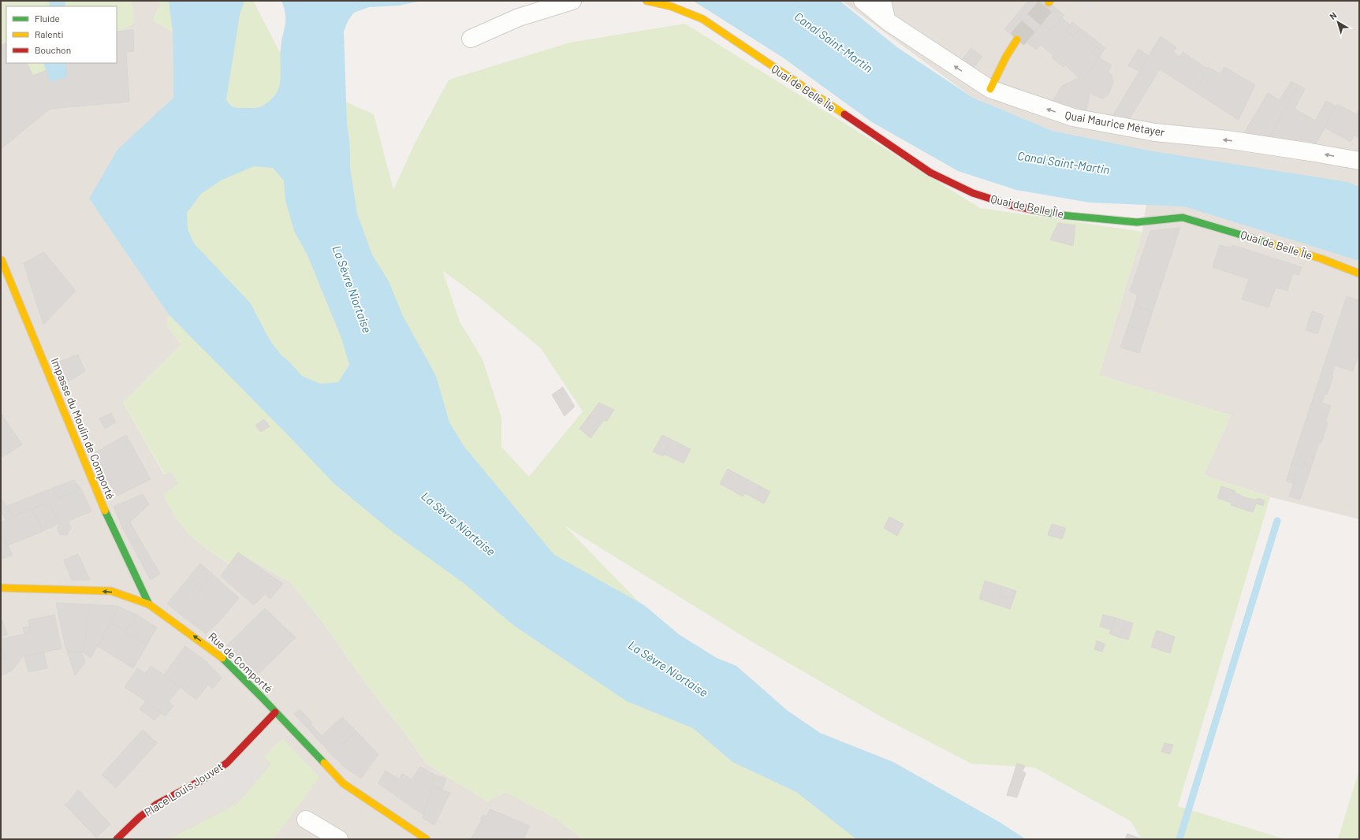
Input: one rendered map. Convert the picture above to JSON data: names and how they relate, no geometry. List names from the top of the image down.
{
  "streets": {
    "street": [
      "Quai de Belle Île",
      "Quai Maurice Métayer",
      "Impasse du Moulin de Comporté",
      "Rue de Comporté",
      "Place Louis Jouvet"
    ]
  },
  "crossings": [
    ["Impasse du Moulin de Comporté", "Rue de Comporté"],
    ["Rue de Comporté", "Place Louis Jouvet"]
  ],
  "one_way": ["Quai Maurice Métayer", "Rue de Comporté"],
  "water": ["Canal Saint-Martin", "La Sèvre Niortaise"],
  "legend": ["Fluide", "Ralenti", "Bouchon"],
  "north": "top left"
}
